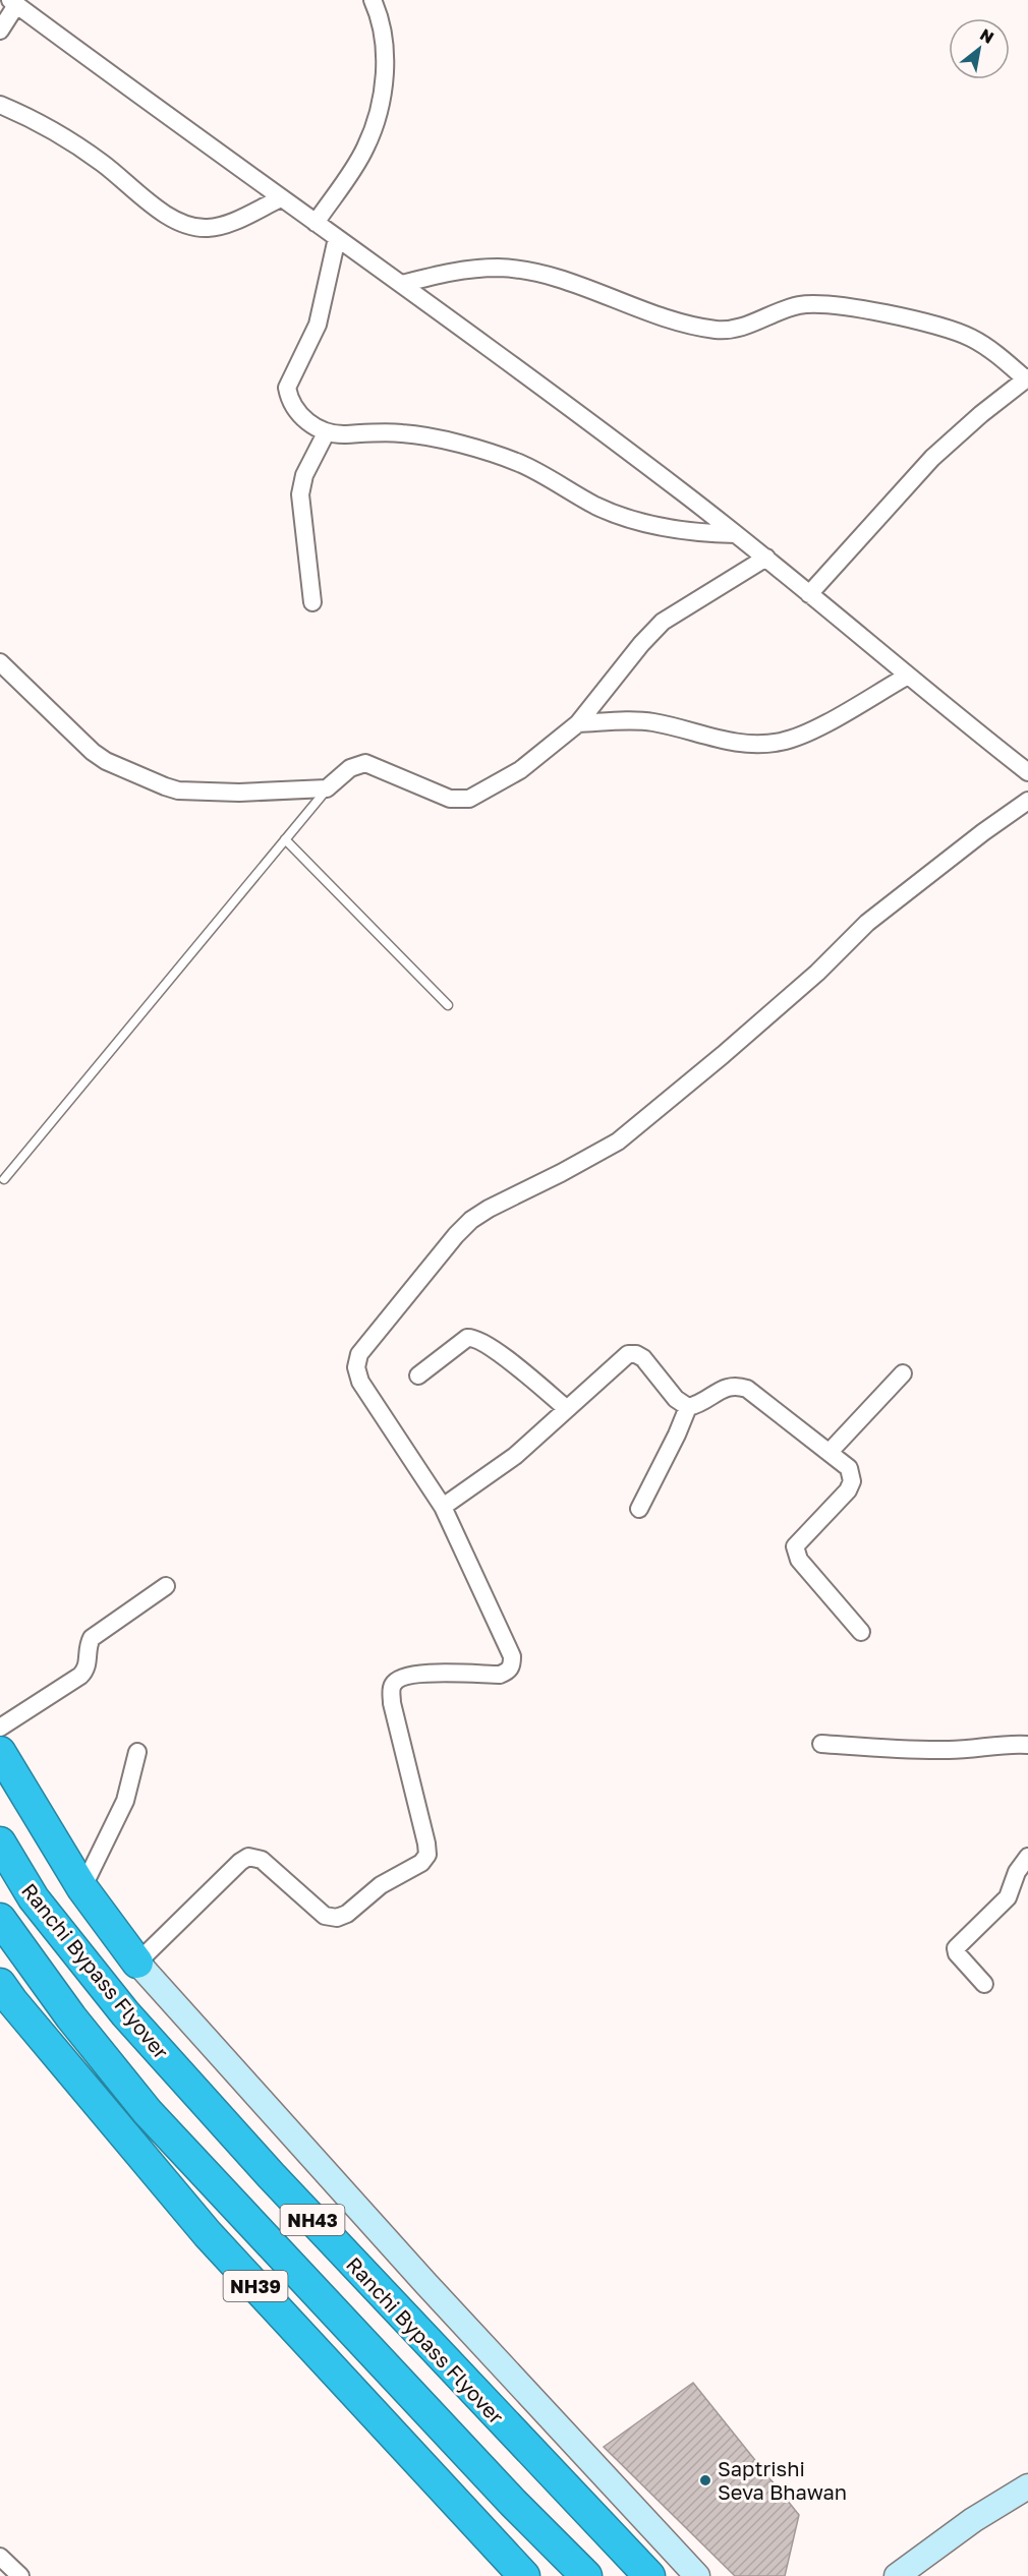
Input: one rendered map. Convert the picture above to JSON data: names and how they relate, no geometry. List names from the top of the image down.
{
  "streets": {
    "highway": ["Ranchi Bypass Flyover", "NH43", "NH39"]
  },
  "places": ["Saptrishi Seva Bhawan"],
  "north": "top right"
}
